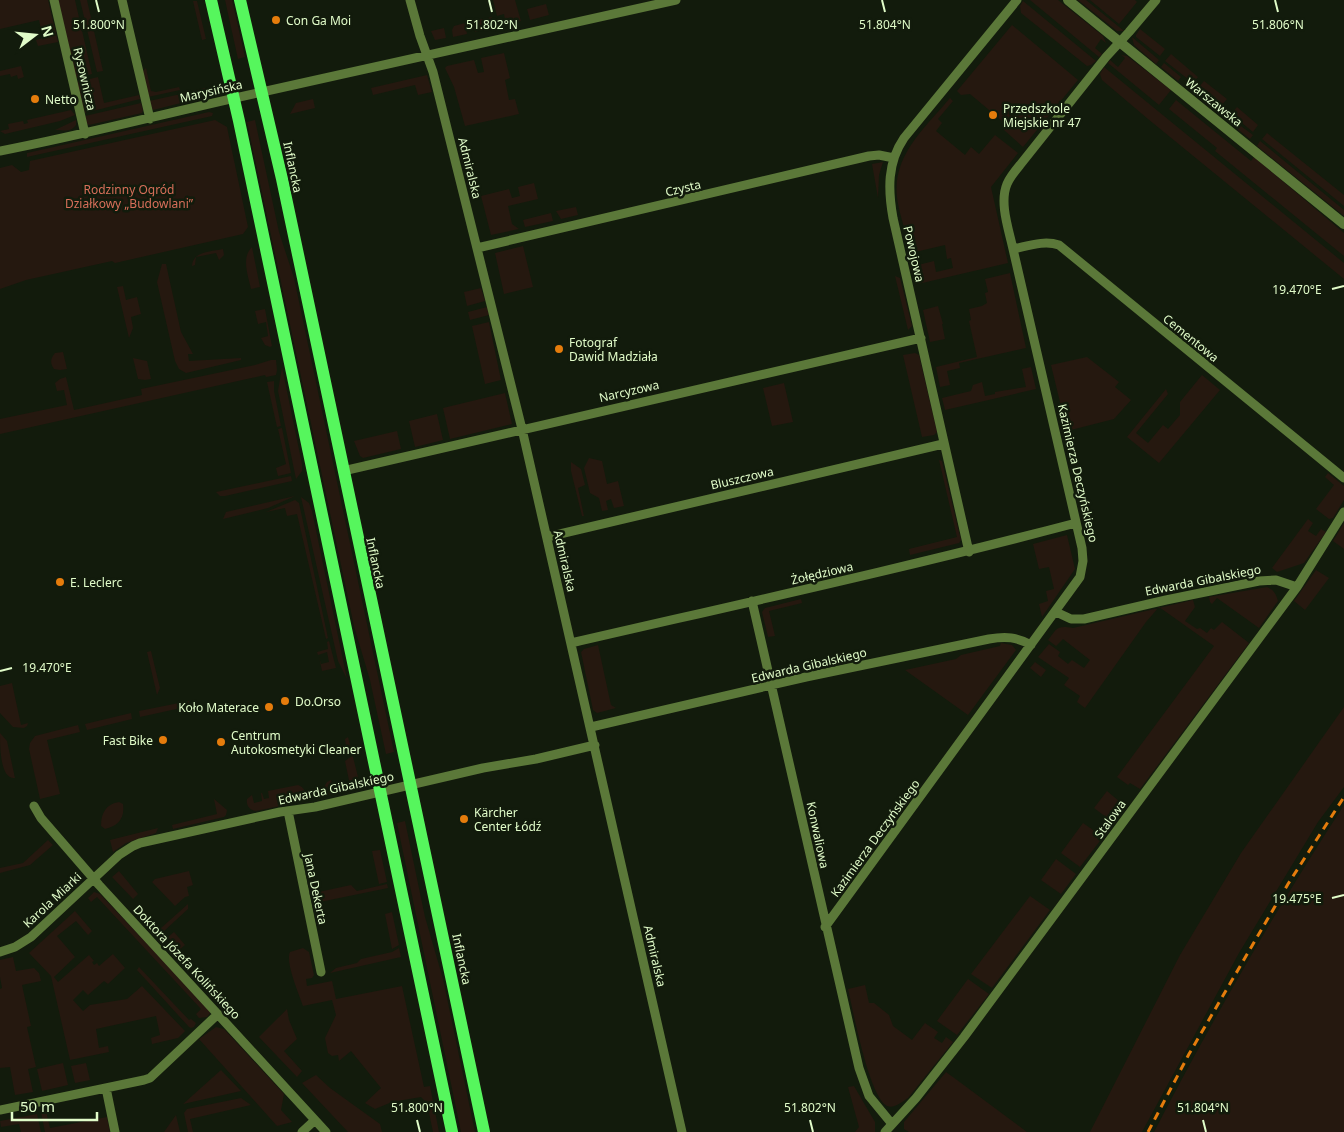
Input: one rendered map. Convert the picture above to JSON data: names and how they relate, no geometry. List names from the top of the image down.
{
  "streets": {
    "main road": ["Inflancka"],
    "street": [
      "Rysownicza",
      "Marysińska",
      "Warszawska",
      "Admiralska",
      "Czysta",
      "Powojowa",
      "Cementowa",
      "Narcyzowa",
      "Kazimierza Deczyńskiego",
      "Bluszczowa",
      "Żołędziowa",
      "Edwarda Gibalskiego",
      "Stalowa",
      "Konwaliowa",
      "Jana Dekerta",
      "Karola Miarki",
      "Doktora Józefa Kolińskiego"
    ]
  },
  "crossings": [
    ["Rysownicza", "Marysińska"],
    ["Marysińska", "Inflancka"],
    ["Marysińska", "Admiralska"],
    ["Warszawska", "Kazimierza Deczyńskiego"],
    ["Inflancka", "Narcyzowa"],
    ["Inflancka", "Edwarda Gibalskiego"],
    ["Admiralska", "Czysta"],
    ["Admiralska", "Narcyzowa"],
    ["Admiralska", "Bluszczowa"],
    ["Admiralska", "Żołędziowa"],
    ["Admiralska", "Edwarda Gibalskiego"],
    ["Czysta", "Powojowa"],
    ["Powojowa", "Narcyzowa"],
    ["Powojowa", "Bluszczowa"],
    ["Powojowa", "Żołędziowa"],
    ["Cementowa", "Kazimierza Deczyńskiego"],
    ["Kazimierza Deczyńskiego", "Żołędziowa"],
    ["Kazimierza Deczyńskiego", "Edwarda Gibalskiego"],
    ["Kazimierza Deczyńskiego", "Konwaliowa"],
    ["Żołędziowa", "Konwaliowa"],
    ["Edwarda Gibalskiego", "Stalowa"],
    ["Edwarda Gibalskiego", "Konwaliowa"],
    ["Edwarda Gibalskiego", "Jana Dekerta"],
    ["Edwarda Gibalskiego", "Karola Miarki"],
    ["Edwarda Gibalskiego", "Doktora Józefa Kolińskiego"],
    ["Stalowa", "Konwaliowa"],
    ["Karola Miarki", "Doktora Józefa Kolińskiego"]
  ],
  "parks": ["Rodzinny Ogród Działkowy „Budowlani”"],
  "places": [
    "Con Ga Moi",
    "Netto",
    "Przedszkole Miejskie nr 47",
    "Fotograf Dawid Madziała",
    "E. Leclerc",
    "Do.Orso",
    "Koło Materace",
    "Fast Bike",
    "Centrum Autokosmetyki Cleaner",
    "Kärcher Center Łódź"
  ],
  "scale_bar": "50 m",
  "north": "right",
  "coordinates": [
    "51.800°N",
    "51.802°N",
    "51.804°N",
    "51.806°N",
    "19.470°E",
    "19.475°E"
  ]
}
